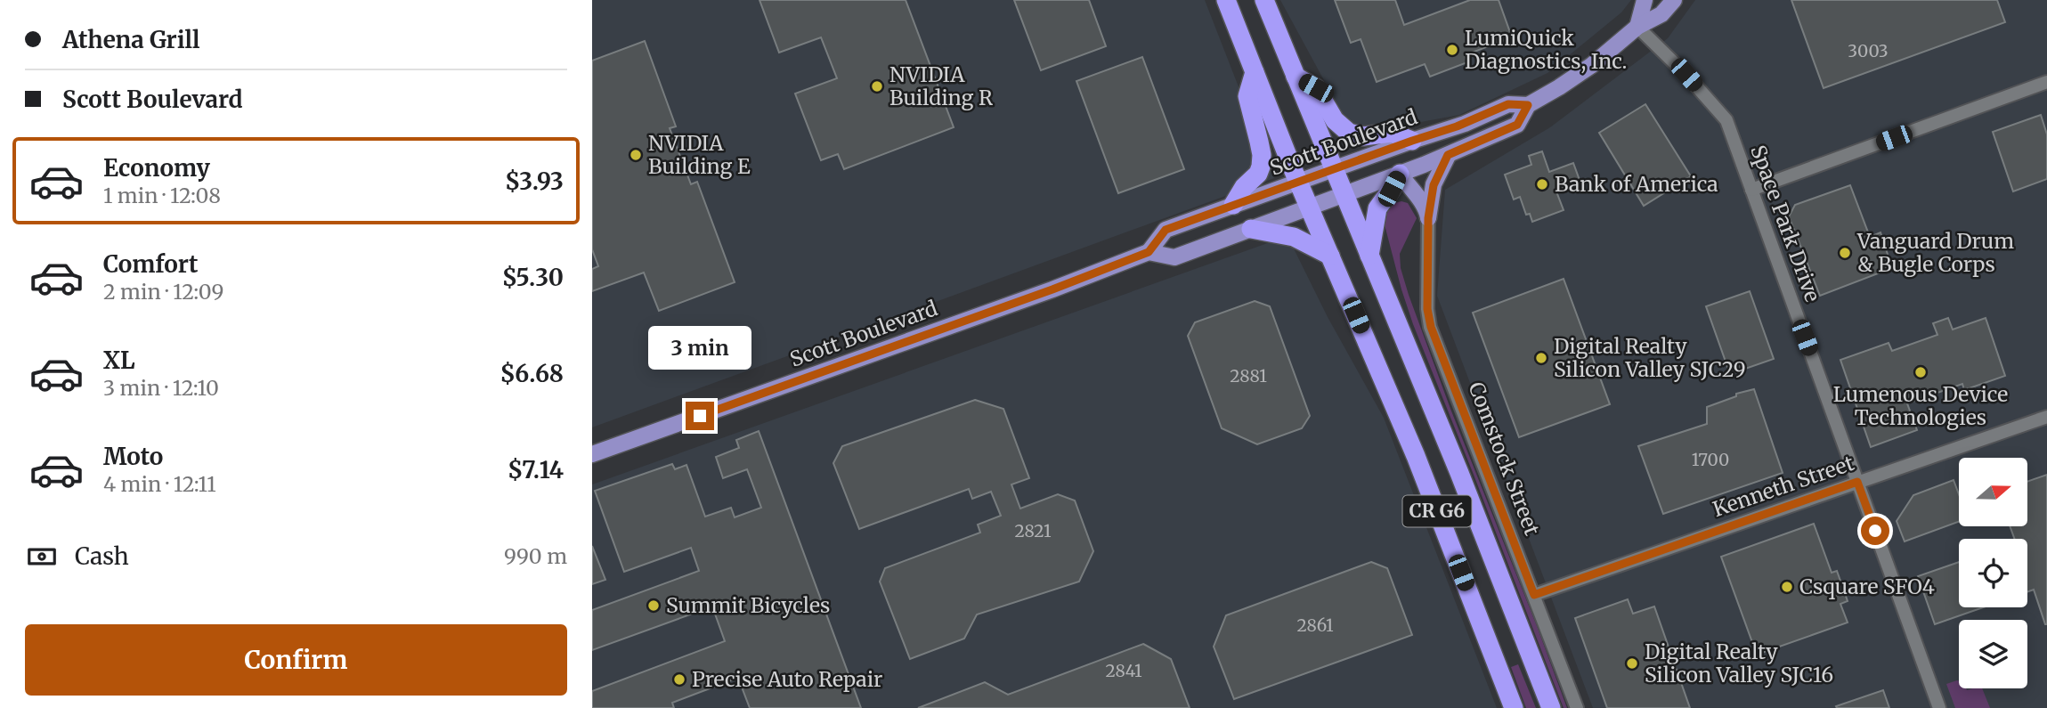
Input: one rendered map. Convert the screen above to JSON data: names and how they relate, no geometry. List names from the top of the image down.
{
  "streets": {
    "highway": ["CR G6"],
    "main road": ["Scott Boulevard"],
    "street": ["Space Park Drive", "Comstock Street", "Kenneth Street"]
  },
  "crossings": [
    ["Scott Boulevard", "Space Park Drive"],
    ["Scott Boulevard", "CR G6"],
    ["Space Park Drive", "Kenneth Street"],
    ["Comstock Street", "Kenneth Street"]
  ],
  "places": [
    "LumiQuick Diagnostics, Inc.",
    "NVIDIA Building R",
    "NVIDIA Building E",
    "Bank of America",
    "Vanguard Drum & Bugle Corps",
    "Digital Realty Silicon Valley SJC29",
    "Lumenous Device Technologies",
    "Csquare SFO4",
    "Summit Bicycles",
    "Digital Realty Silicon Valley SJC16",
    "Precise Auto Repair"
  ],
  "house_numbers": [
    "3003",
    "2881",
    "1700",
    "2821",
    "2861",
    "2841"
  ],
  "north": "right",
  "page": {
    "banner": ["Athena Grill", "Scott Boulevard"],
    "list": [
      {
        "name": "Economy",
        "note": "1 min · 12:08",
        "value": "$3.93"
      },
      {
        "name": "Comfort",
        "note": "2 min · 12:09",
        "value": "$5.30"
      },
      {
        "name": "XL",
        "note": "3 min · 12:10",
        "value": "$6.68"
      },
      {
        "name": "Moto",
        "note": "4 min · 12:11",
        "value": "$7.14"
      }
    ],
    "bubble": "3 min",
    "pay": ["Cash", "990 m"],
    "buttons": "Confirm"
  }
}
